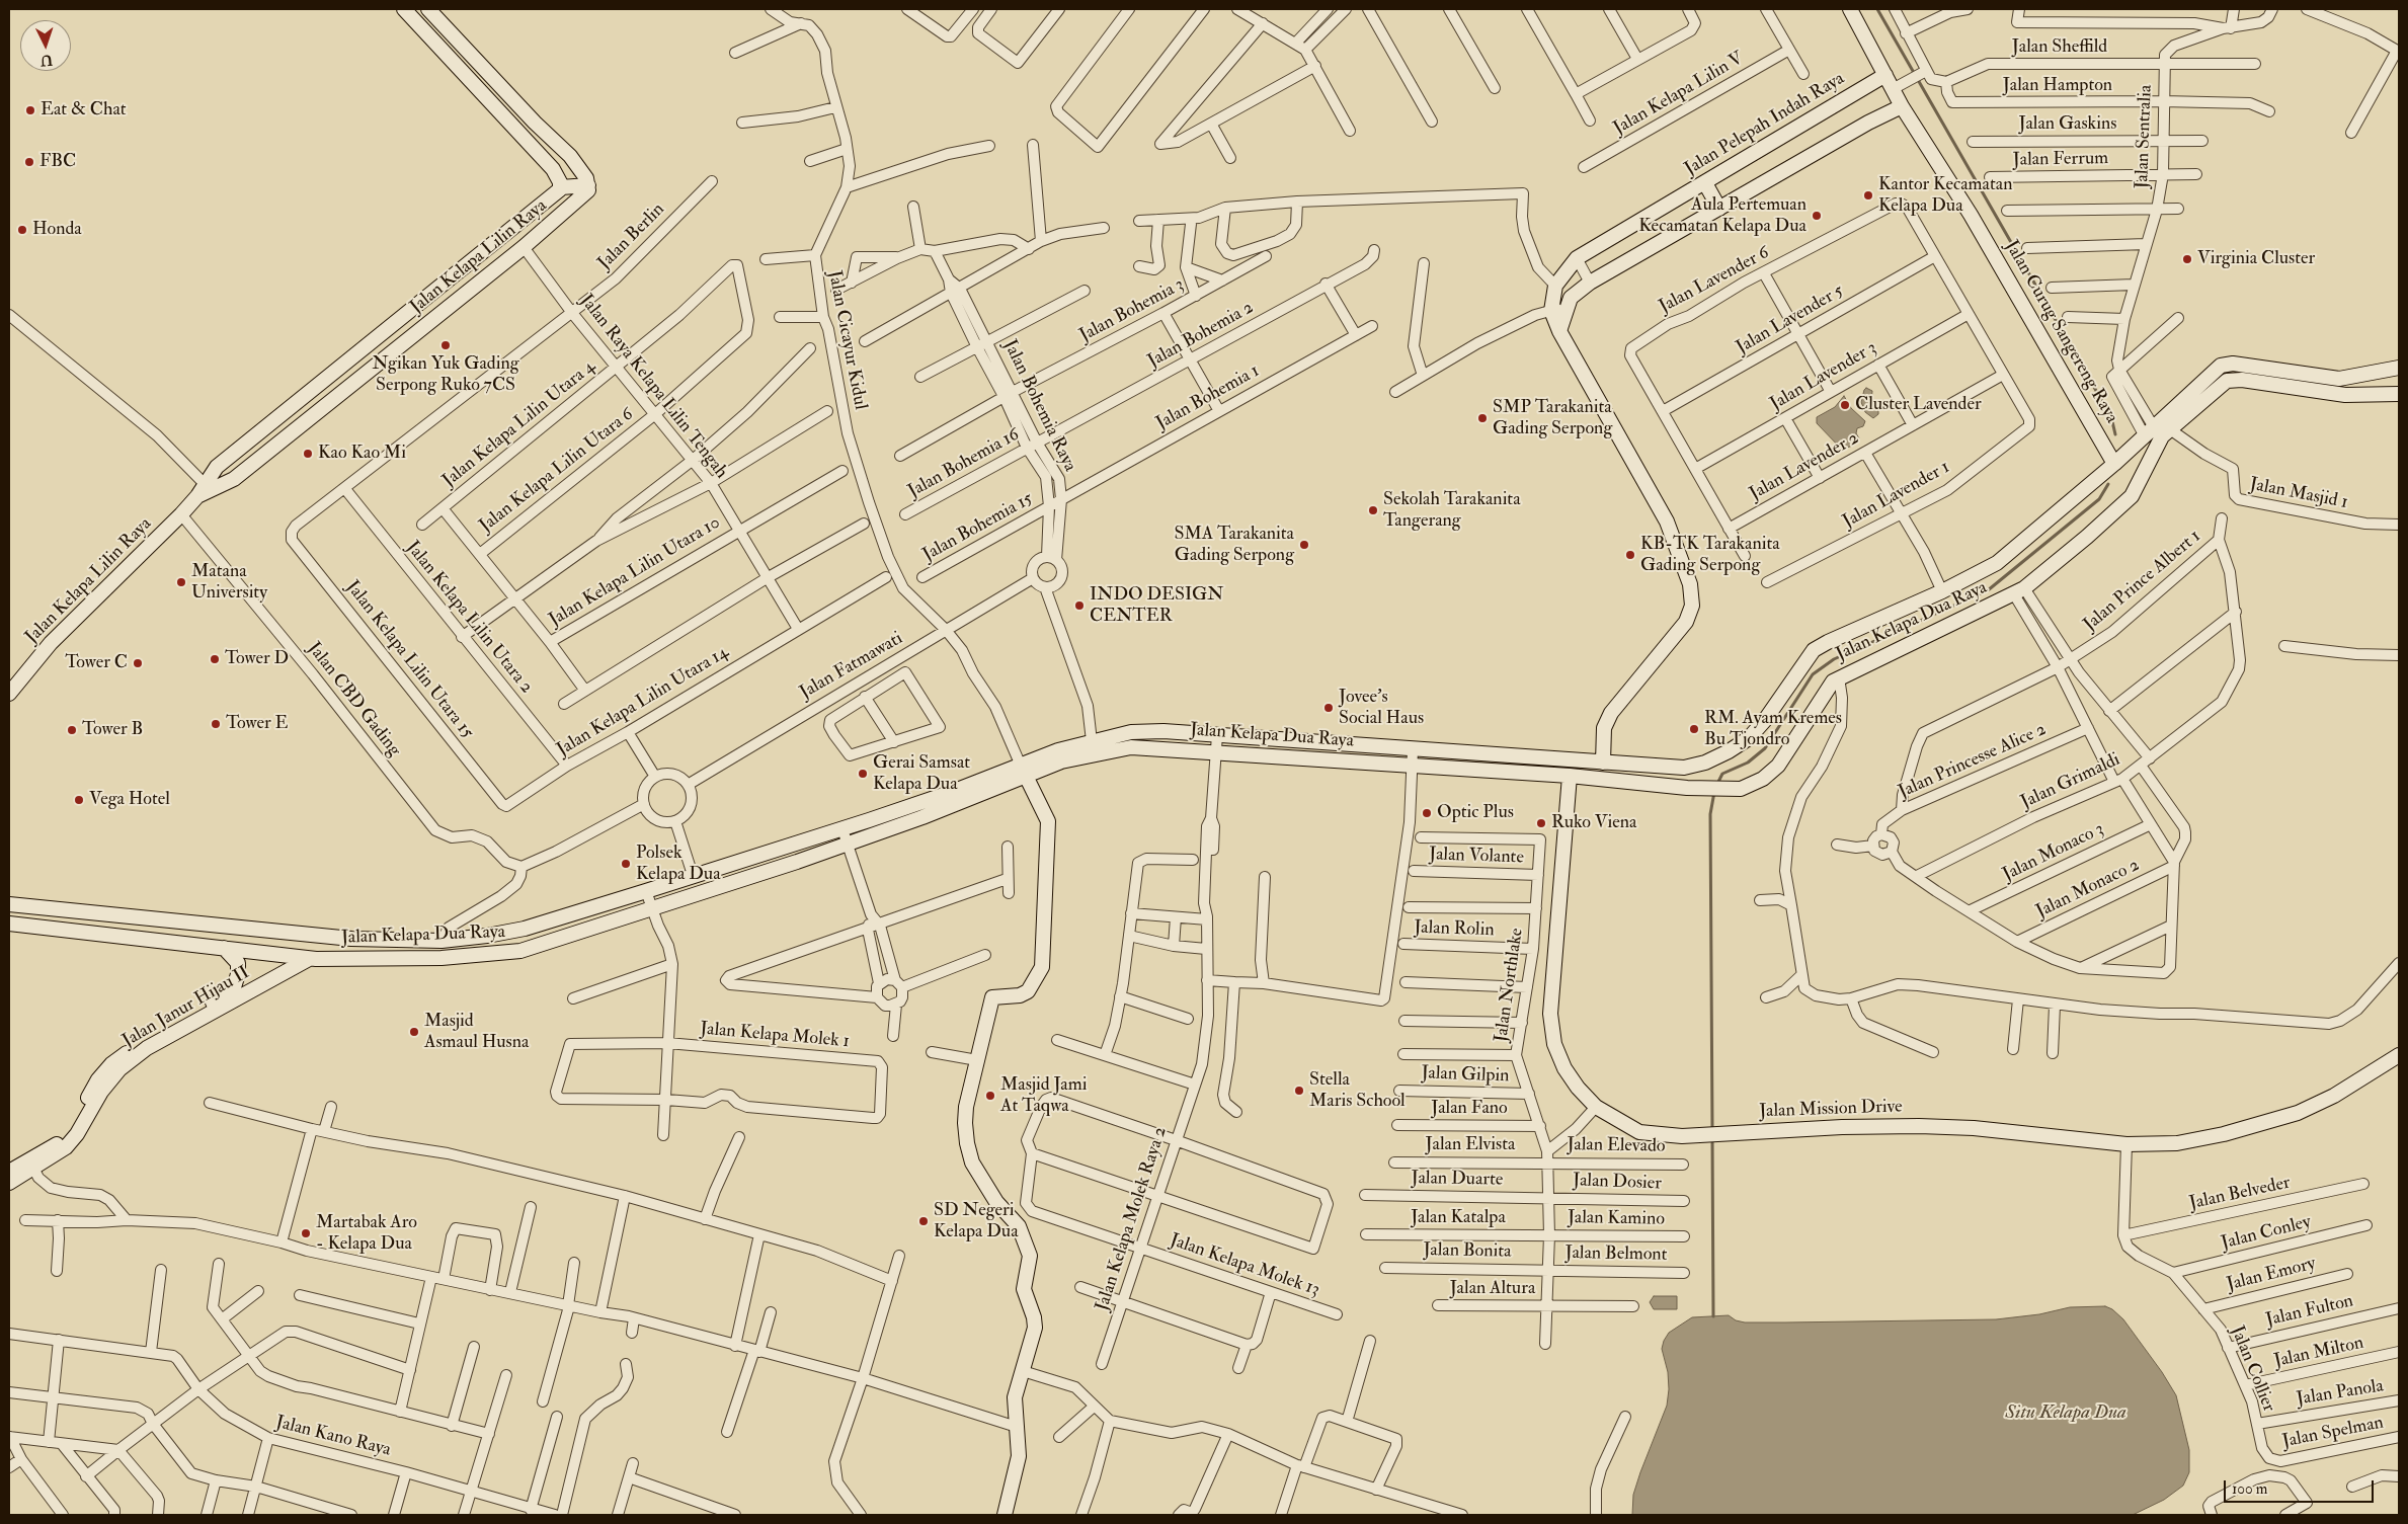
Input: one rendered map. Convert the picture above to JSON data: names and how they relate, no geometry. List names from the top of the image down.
{
  "streets": {
    "street": [
      "Jalan Sheffild",
      "Jalan Hampton",
      "Jalan Kelapa Lilin V",
      "Jalan Pelepah Indah Raya",
      "Jalan Gaskins",
      "Jalan Sentralia",
      "Jalan Ferrum",
      "Jalan Berlin",
      "Jalan Kelapa Lilin Raya",
      "Jalan Lavender 6",
      "Jalan Bohemia 3",
      "Jalan Lavender 5",
      "Jalan Curug Sangereng Raya",
      "Jalan Bohemia 2",
      "Jalan Cicayur Kidul",
      "Jalan Lavender 3",
      "Jalan Raya Kelapa Lilin Tengah",
      "Jalan Bohemia 1",
      "Jalan Bohemia Raya",
      "Jalan Kelapa Lilin Utara 4",
      "Jalan Bohemia 16",
      "Jalan Lavender 2",
      "Jalan Kelapa Lilin Utara 6",
      "Jalan Masjid 1",
      "Jalan Lavender 1",
      "Jalan Bohemia 15",
      "Jalan Kelapa Lilin Utara 10",
      "Jalan Prince Albert 1",
      "Jalan Kelapa Lilin Utara 2",
      "Jalan Kelapa Dua Raya",
      "Jalan Kelapa Lilin Utara 15",
      "Jalan Fatmawati",
      "Jalan CBD Gading",
      "Jalan Kelapa Lilin Utara 14",
      "Jalan Princesse Alice 2",
      "Jalan Grimaldi",
      "Jalan Monaco 3",
      "Jalan Volante",
      "Jalan Monaco 2",
      "Jalan Rolin",
      "Jalan Northlake",
      "Jalan Janur Hijau II",
      "Jalan Kelapa Molek 1",
      "Jalan Gilpin",
      "Jalan Fano",
      "Jalan Mission Drive",
      "Jalan Elvista",
      "Jalan Elevado",
      "Jalan Duarte",
      "Jalan Dosier",
      "Jalan Belveder",
      "Jalan Katalpa",
      "Jalan Kelapa Molek Raya 2",
      "Jalan Kamino",
      "Jalan Conley",
      "Jalan Bonita",
      "Jalan Belmont",
      "Jalan Kelapa Molek 13",
      "Jalan Emory",
      "Jalan Altura",
      "Jalan Fulton",
      "Jalan Milton",
      "Jalan Collier",
      "Jalan Panola",
      "Jalan Spelman",
      "Jalan Kano Raya"
    ]
  },
  "crossings": [
    ["Jalan Sheffild", "Jalan Hampton"],
    ["Jalan Sheffild", "Jalan Sentralia"],
    ["Jalan Hampton", "Jalan Sentralia"],
    ["Jalan Pelepah Indah Raya", "Jalan Curug Sangereng Raya"],
    ["Jalan Gaskins", "Jalan Sentralia"],
    ["Jalan Sentralia", "Jalan Ferrum"],
    ["Jalan Sentralia", "Jalan Kelapa Dua Raya"],
    ["Jalan Berlin", "Jalan Raya Kelapa Lilin Tengah"],
    ["Jalan Kelapa Lilin Raya", "Jalan Raya Kelapa Lilin Tengah"],
    ["Jalan Kelapa Lilin Raya", "Jalan CBD Gading"],
    ["Jalan Lavender 6", "Jalan Lavender 5"],
    ["Jalan Bohemia 3", "Jalan Bohemia Raya"],
    ["Jalan Curug Sangereng Raya", "Jalan Kelapa Dua Raya"],
    ["Jalan Bohemia 2", "Jalan Bohemia Raya"],
    ["Jalan Bohemia 2", "Jalan Bohemia 16"],
    ["Jalan Cicayur Kidul", "Jalan Kelapa Dua Raya"],
    ["Jalan Cicayur Kidul", "Jalan Fatmawati"],
    ["Jalan Raya Kelapa Lilin Tengah", "Jalan Kelapa Lilin Utara 4"],
    ["Jalan Raya Kelapa Lilin Tengah", "Jalan Kelapa Lilin Utara 6"],
    ["Jalan Raya Kelapa Lilin Tengah", "Jalan Kelapa Lilin Utara 10"],
    ["Jalan Raya Kelapa Lilin Tengah", "Jalan Kelapa Lilin Utara 14"],
    ["Jalan Bohemia 1", "Jalan Bohemia Raya"],
    ["Jalan Bohemia 1", "Jalan Bohemia 15"],
    ["Jalan Bohemia Raya", "Jalan Bohemia 16"],
    ["Jalan Bohemia Raya", "Jalan Bohemia 15"],
    ["Jalan Bohemia Raya", "Jalan Fatmawati"],
    ["Jalan Kelapa Lilin Utara 4", "Jalan Kelapa Lilin Utara 6"],
    ["Jalan Kelapa Lilin Utara 4", "Jalan Kelapa Lilin Utara 10"],
    ["Jalan Lavender 2", "Jalan Lavender 1"],
    ["Jalan Masjid 1", "Jalan Kelapa Dua Raya"],
    ["Jalan Prince Albert 1", "Jalan Princesse Alice 2"],
    ["Jalan Kelapa Lilin Utara 2", "Jalan Kelapa Lilin Utara 15"],
    ["Jalan Kelapa Lilin Utara 2", "Jalan Kelapa Lilin Utara 14"],
    ["Jalan Kelapa Dua Raya", "Jalan Janur Hijau II"],
    ["Jalan Kelapa Dua Raya", "Jalan Mission Drive"],
    ["Jalan Kelapa Dua Raya", "Jalan Kelapa Molek Raya 2"],
    ["Jalan Kelapa Lilin Utara 15", "Jalan Kelapa Lilin Utara 14"],
    ["Jalan Volante", "Jalan Northlake"],
    ["Jalan Rolin", "Jalan Northlake"],
    ["Jalan Northlake", "Jalan Gilpin"],
    ["Jalan Northlake", "Jalan Fano"],
    ["Jalan Northlake", "Jalan Elvista"],
    ["Jalan Northlake", "Jalan Elevado"],
    ["Jalan Northlake", "Jalan Duarte"],
    ["Jalan Northlake", "Jalan Dosier"],
    ["Jalan Northlake", "Jalan Katalpa"],
    ["Jalan Northlake", "Jalan Kamino"],
    ["Jalan Northlake", "Jalan Bonita"],
    ["Jalan Northlake", "Jalan Belmont"],
    ["Jalan Northlake", "Jalan Altura"],
    ["Jalan Elvista", "Jalan Elevado"],
    ["Jalan Duarte", "Jalan Dosier"],
    ["Jalan Belveder", "Jalan Collier"],
    ["Jalan Katalpa", "Jalan Kamino"],
    ["Jalan Kelapa Molek Raya 2", "Jalan Kelapa Molek 13"],
    ["Jalan Conley", "Jalan Collier"],
    ["Jalan Bonita", "Jalan Belmont"],
    ["Jalan Emory", "Jalan Collier"],
    ["Jalan Fulton", "Jalan Collier"],
    ["Jalan Milton", "Jalan Collier"],
    ["Jalan Collier", "Jalan Panola"],
    ["Jalan Collier", "Jalan Spelman"]
  ],
  "water": ["Situ Kelapa Dua"],
  "places": [
    "Eat & Chat",
    "FBC",
    "Kantor Kecamatan Kelapa Dua",
    "Aula Pertemuan Kecamatan Kelapa Dua",
    "Honda",
    "Virginia Cluster",
    "Ngikan Yuk Gading Serpong Ruko 7CS",
    "Cluster Lavender",
    "SMP Tarakanita Gading Serpong",
    "Kao Kao Mi",
    "Sekolah Tarakanita Tangerang",
    "SMA Tarakanita Gading Serpong",
    "KB-TK Tarakanita Gading Serpong",
    "Matana University",
    "INDO DESIGN CENTER",
    "Tower D",
    "Tower C",
    "Jovee's Social Haus",
    "Tower E",
    "RM. Ayam Kremes Bu Tjondro",
    "Tower B",
    "Gerai Samsat Kelapa Dua",
    "Vega Hotel",
    "Optic Plus",
    "Ruko Viena",
    "Polsek Kelapa Dua",
    "Masjid Asmaul Husna",
    "Stella Maris School",
    "Masjid Jami At Taqwa",
    "SD Negeri Kelapa Dua",
    "Martabak Aro - Kelapa Dua"
  ],
  "scale_bar": "100 m",
  "north": "bottom"
}
